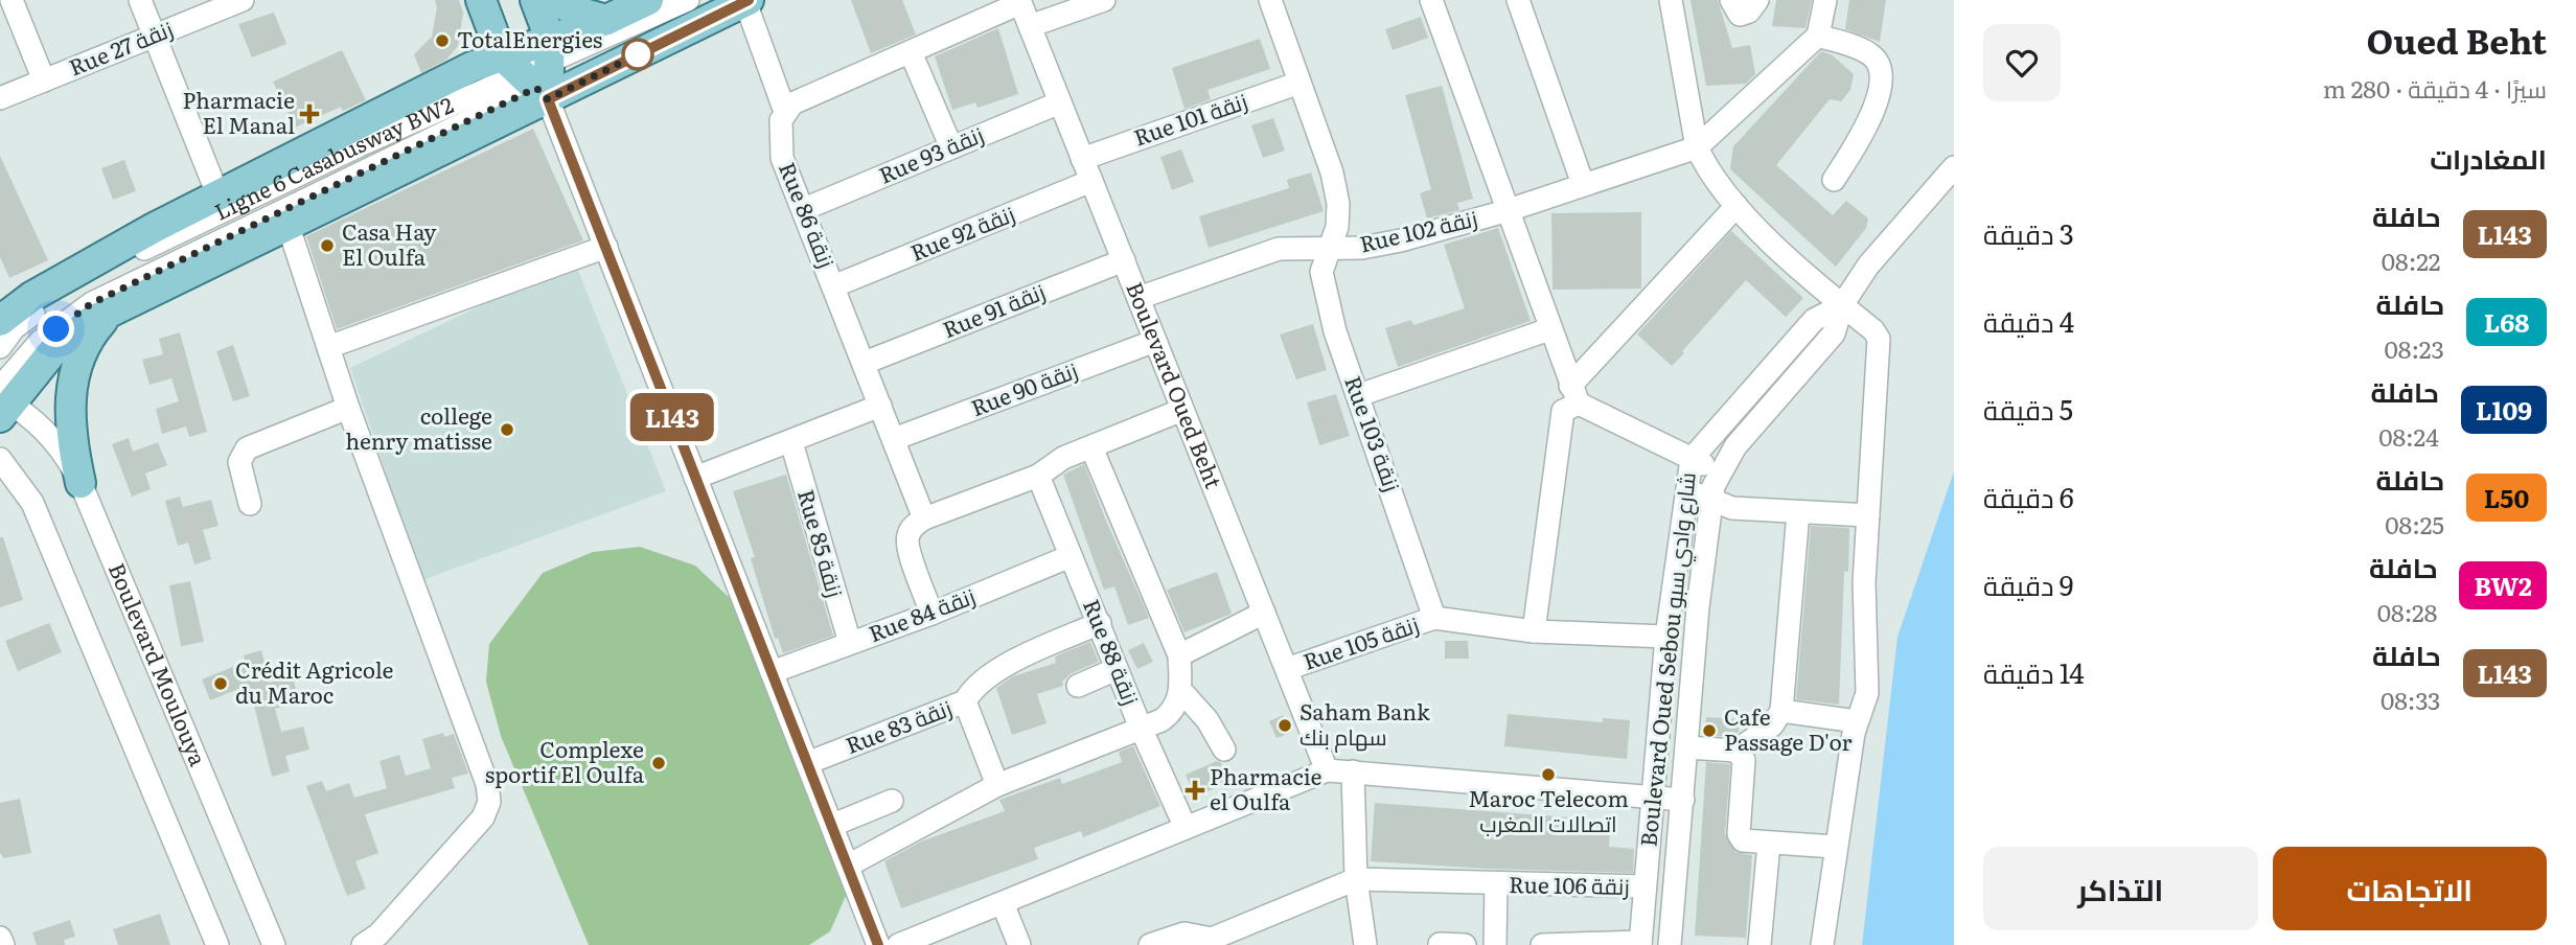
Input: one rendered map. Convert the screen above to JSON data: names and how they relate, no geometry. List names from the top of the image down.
{
  "streets": {
    "street": [
      "Rue 27 زنقة",
      "Rue 101 زنقة",
      "Rue 93 زنقة",
      "Ligne 6 Casabusway BW2",
      "Rue 86 زنقة",
      "Rue 102 زنقة",
      "Rue 92 زنقة",
      "Rue 91 زنقة",
      "Boulevard Oued Beht",
      "Rue 90 زنقة",
      "Rue 103 زنقة",
      "Rue 85 زنقة",
      "Rue 84 زنقة",
      "Rue 105 زنقة",
      "Rue 88 زنقة",
      "Boulevard Oued Sebou شارع وادي سبو",
      "Boulevard Moulouya",
      "Rue 83 زنقة",
      "Rue 106 زنقة"
    ]
  },
  "crossings": [
    ["Rue 101 زنقة", "Boulevard Oued Beht"],
    ["Rue 101 زنقة", "Rue 103 زنقة"],
    ["Rue 93 زنقة", "Rue 86 زنقة"],
    ["Rue 93 زنقة", "Boulevard Oued Beht"],
    ["Ligne 6 Casabusway BW2", "Boulevard Moulouya"],
    ["Rue 86 زنقة", "Rue 92 زنقة"],
    ["Rue 86 زنقة", "Rue 91 زنقة"],
    ["Rue 86 زنقة", "Rue 90 زنقة"],
    ["Rue 102 زنقة", "Boulevard Oued Beht"],
    ["Rue 102 زنقة", "Rue 103 زنقة"],
    ["Rue 92 زنقة", "Boulevard Oued Beht"],
    ["Rue 91 زنقة", "Boulevard Oued Beht"],
    ["Boulevard Oued Beht", "Rue 90 زنقة"],
    ["Boulevard Oued Beht", "Rue 105 زنقة"],
    ["Rue 103 زنقة", "Rue 105 زنقة"],
    ["Rue 85 زنقة", "Rue 84 زنقة"],
    ["Rue 84 زنقة", "Rue 88 زنقة"],
    ["Rue 88 زنقة", "Rue 83 زنقة"],
    ["Boulevard Oued Sebou شارع وادي سبو", "Rue 106 زنقة"]
  ],
  "places": {
    "other": [
      "TotalEnergies",
      "Casa Hay El Oulfa",
      "college henry matisse",
      "Crédit Agricole du Maroc",
      "Saham Bank سهام بنك",
      "Cafe Passage D'or",
      "Complexe sportif El Oulfa",
      "Maroc Telecom اتصالات المغرب"
    ],
    "health": ["Pharmacie El Manal", "Pharmacie el Oulfa"]
  },
  "lines": ["bus line L143"],
  "page": {
    "heading": [
      ["Oued Beht", "سيرًا · 4 دقيقة · 280 m"],
      "المغادرات"
    ],
    "on_map": "L143",
    "list": [
      {
        "mark": "L143",
        "name": "حافلة",
        "note": "08:22",
        "value": "3 دقيقة"
      },
      {
        "mark": "L68",
        "name": "حافلة",
        "note": "08:23",
        "value": "4 دقيقة"
      },
      {
        "mark": "L109",
        "name": "حافلة",
        "note": "08:24",
        "value": "5 دقيقة"
      },
      {
        "mark": "L50",
        "name": "حافلة",
        "note": "08:25",
        "value": "6 دقيقة"
      },
      {
        "mark": "BW2",
        "name": "حافلة",
        "note": "08:28",
        "value": "9 دقيقة"
      },
      {
        "mark": "L143",
        "name": "حافلة",
        "note": "08:33",
        "value": "14 دقيقة"
      }
    ],
    "buttons": ["الاتجاهات", "التذاكر"]
  }
}
